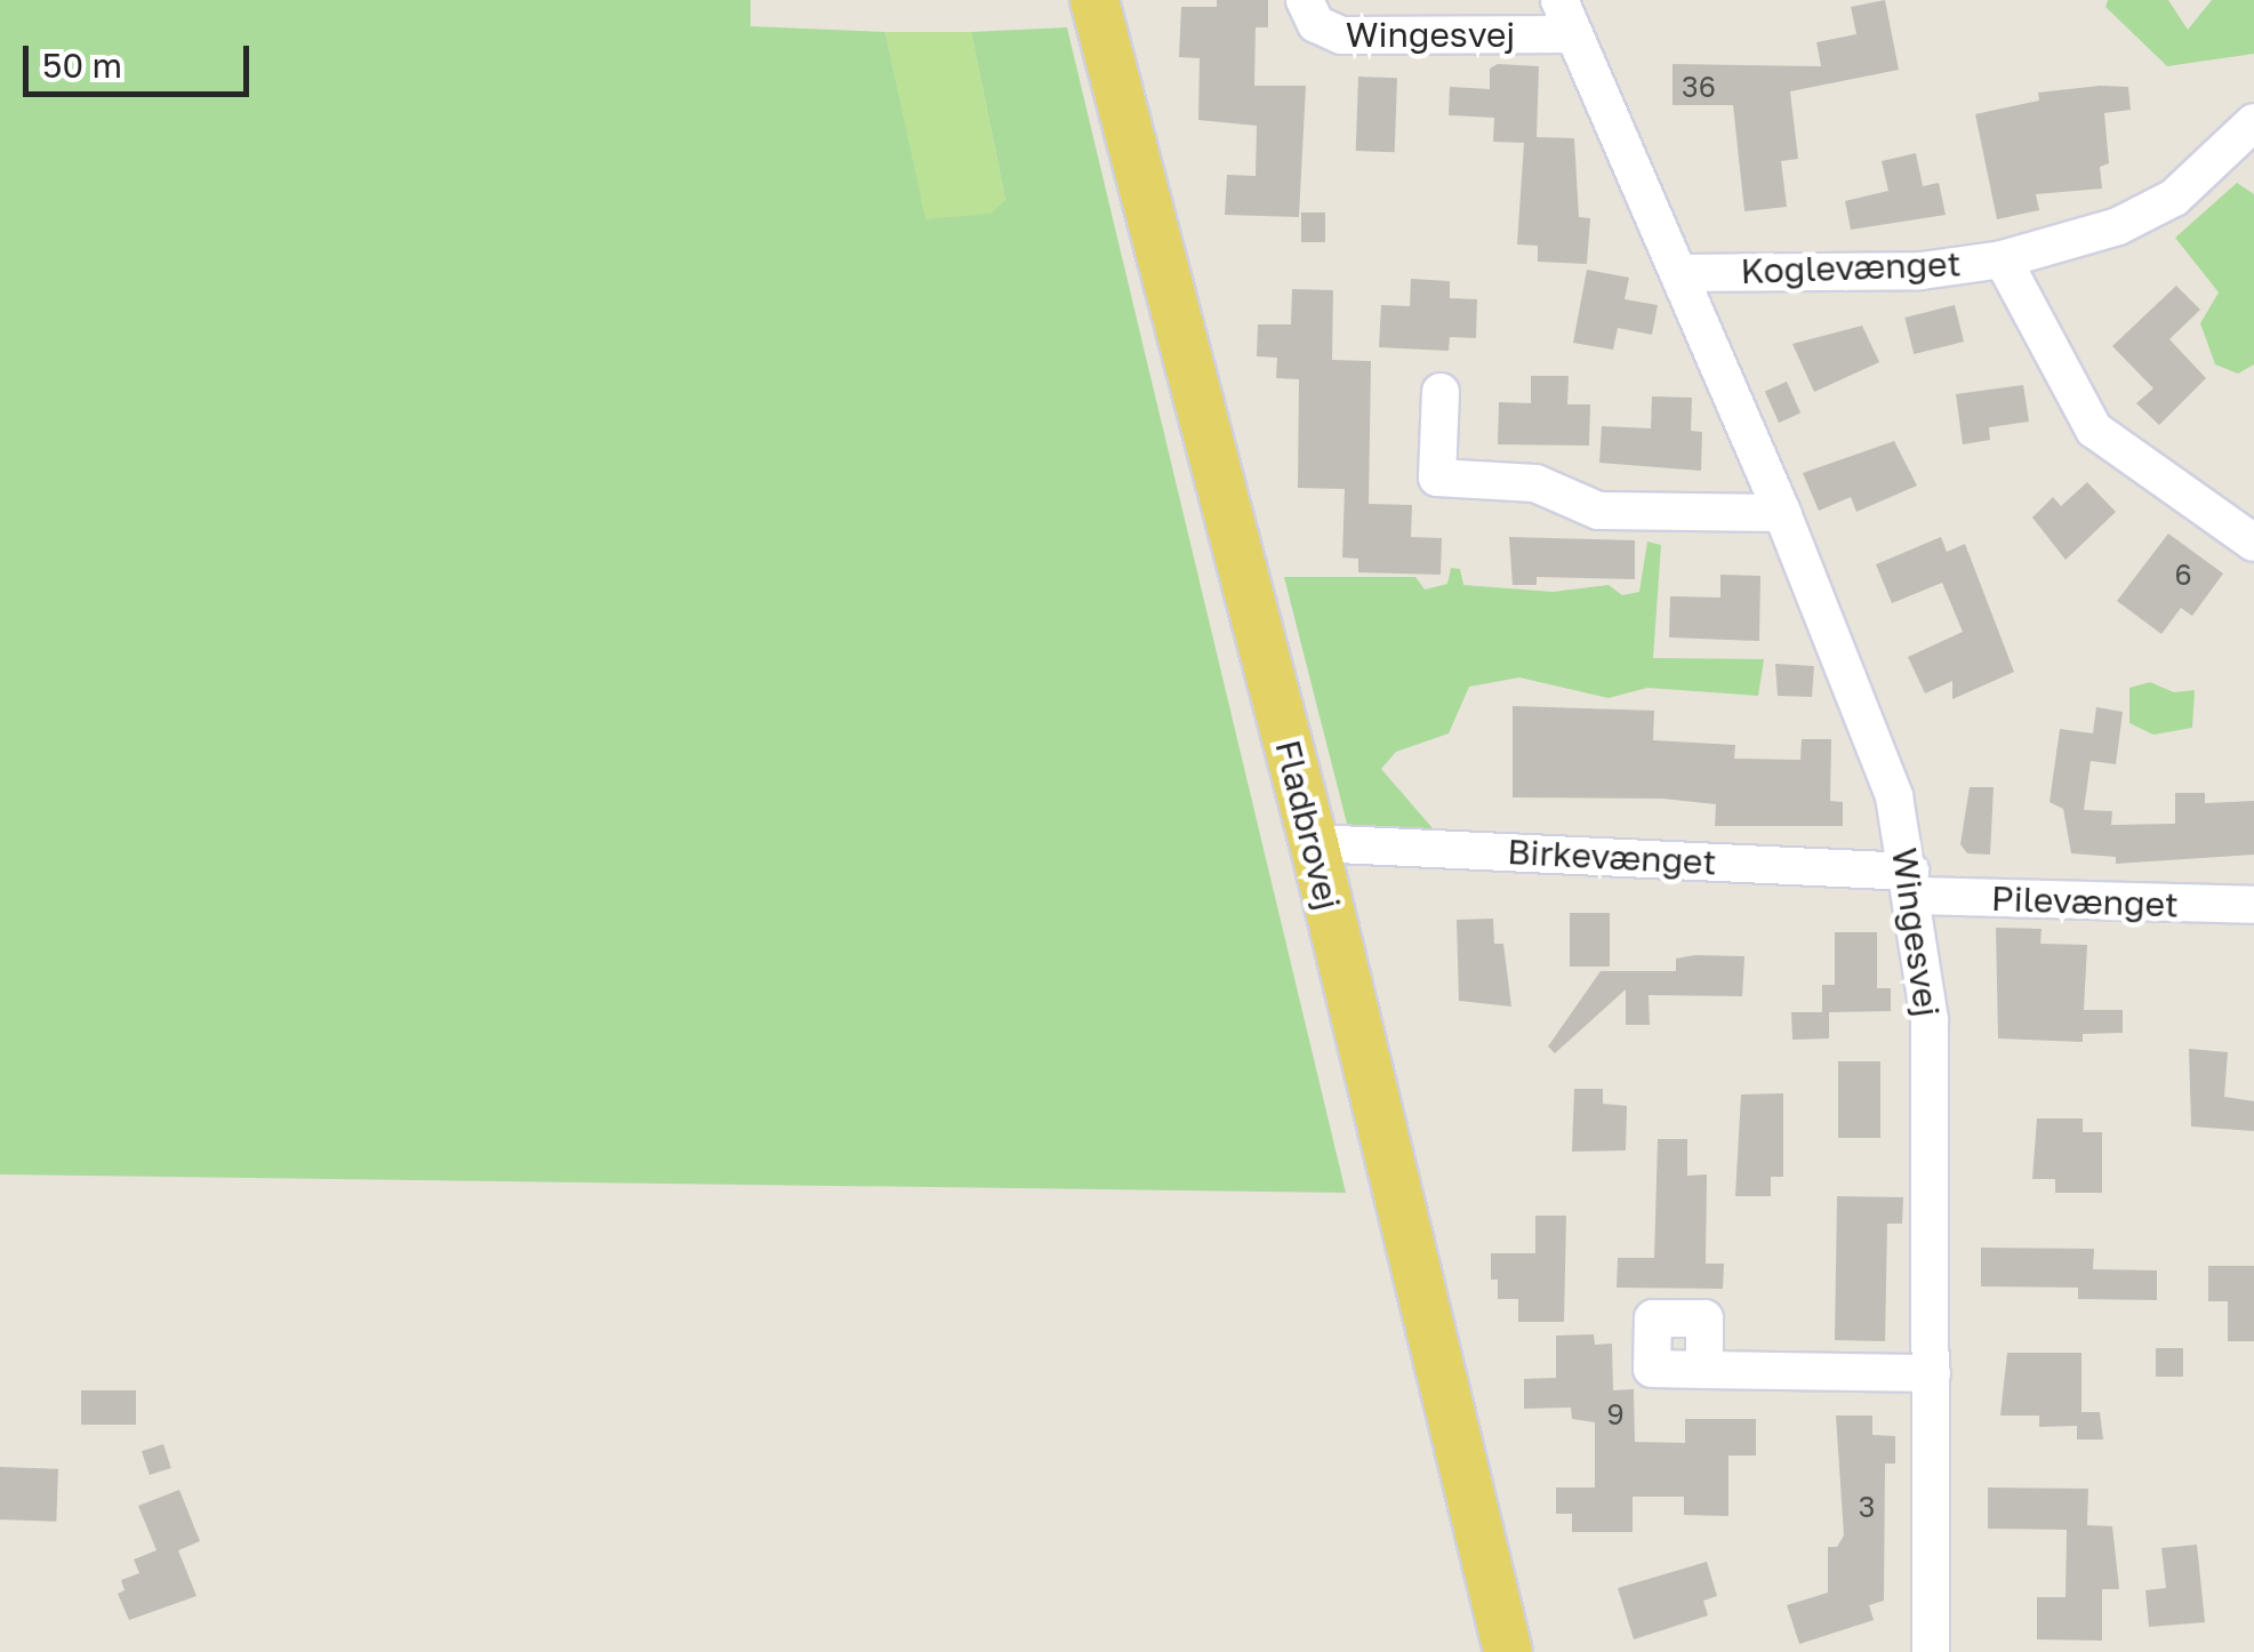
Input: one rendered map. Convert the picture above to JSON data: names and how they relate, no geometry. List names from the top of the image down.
{
  "streets": {
    "main road": ["Fladbrovej"],
    "street": [
      "Wingesvej",
      "Koglevænget",
      "Birkevænget",
      "Pilevænget"
    ]
  },
  "crossings": [
    ["Wingesvej", "Koglevænget"],
    ["Wingesvej", "Birkevænget"],
    ["Wingesvej", "Pilevænget"],
    ["Fladbrovej", "Birkevænget"],
    ["Birkevænget", "Pilevænget"]
  ],
  "house_numbers": [
    "36",
    "6",
    "9",
    "3"
  ],
  "scale_bar": "50 m"
}
